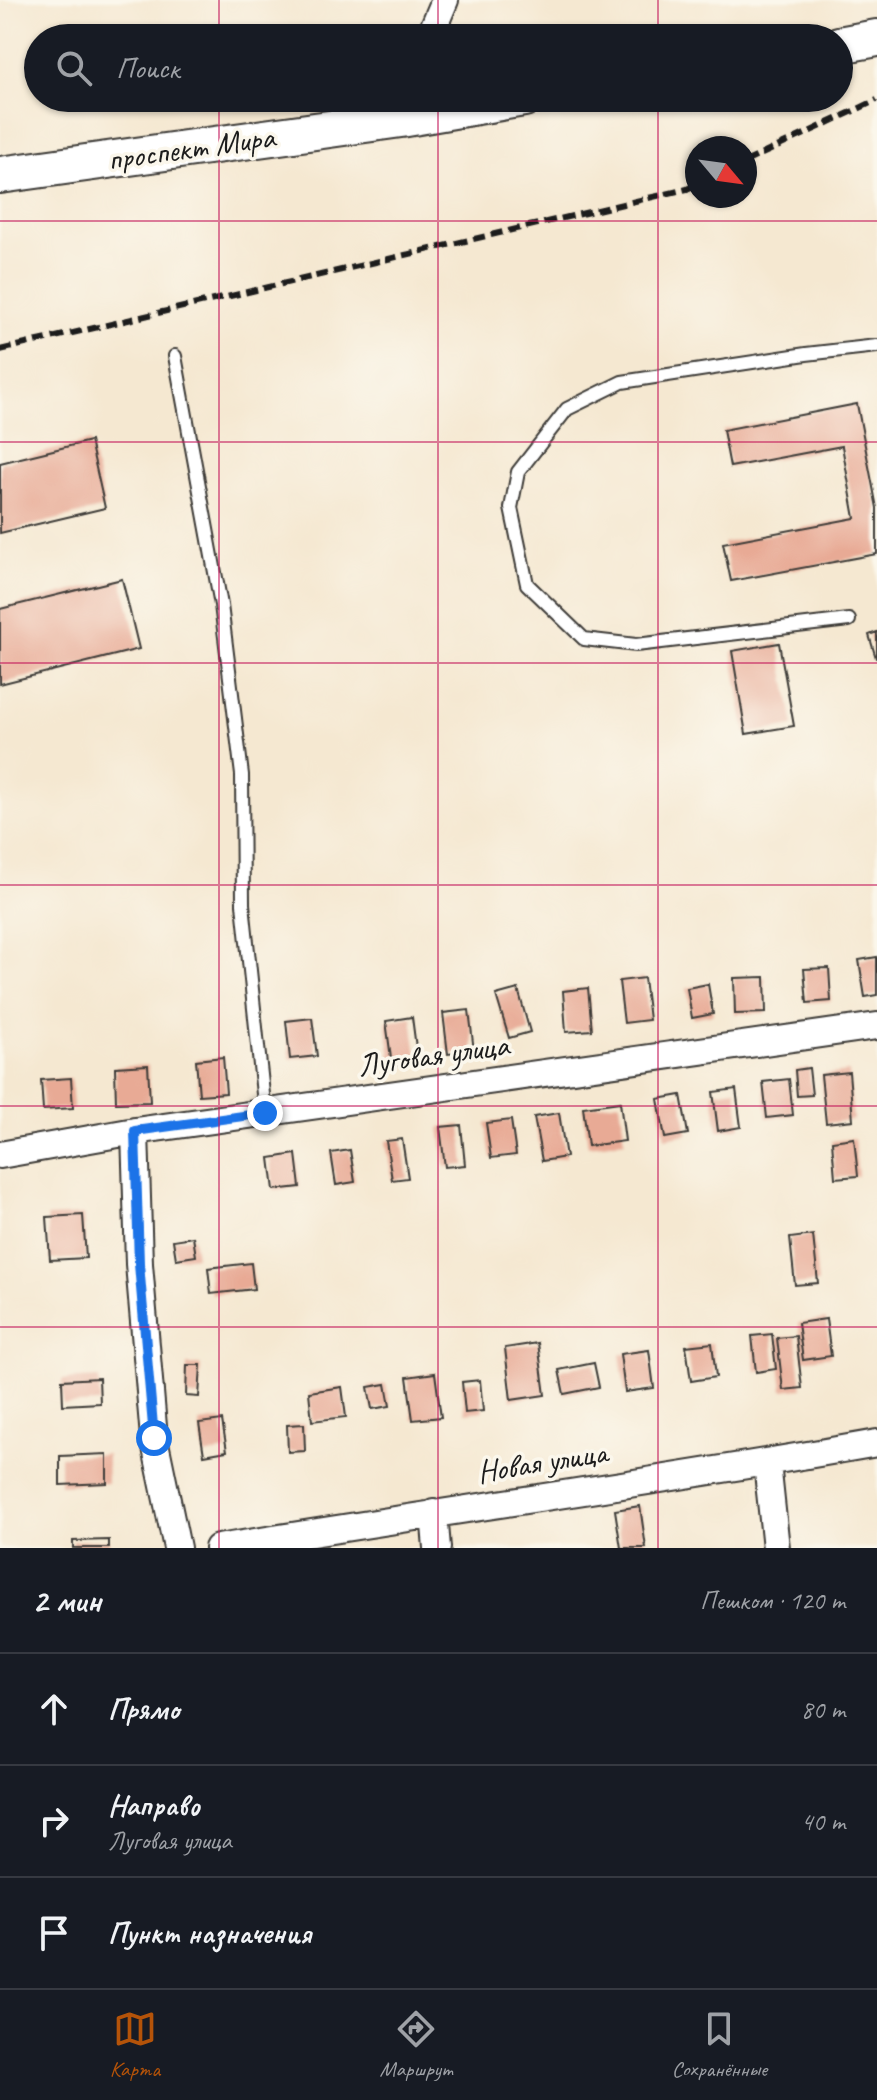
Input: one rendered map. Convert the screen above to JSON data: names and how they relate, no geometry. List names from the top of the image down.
{
  "streets": {
    "main road": ["проспект Мира"],
    "street": ["Луговая улица", "Новая улица"]
  },
  "north": "bottom right",
  "page": {
    "search": "Поиск",
    "heading": ["2 мин", "Пешком · 120 m"],
    "list": [
      ["Прямо", "80 m"],
      ["Направо", "Луговая улица", "40 m"],
      "Пункт назначения"
    ],
    "nav": ["Карта", "Маршрут", "Сохранённые"]
  }
}
